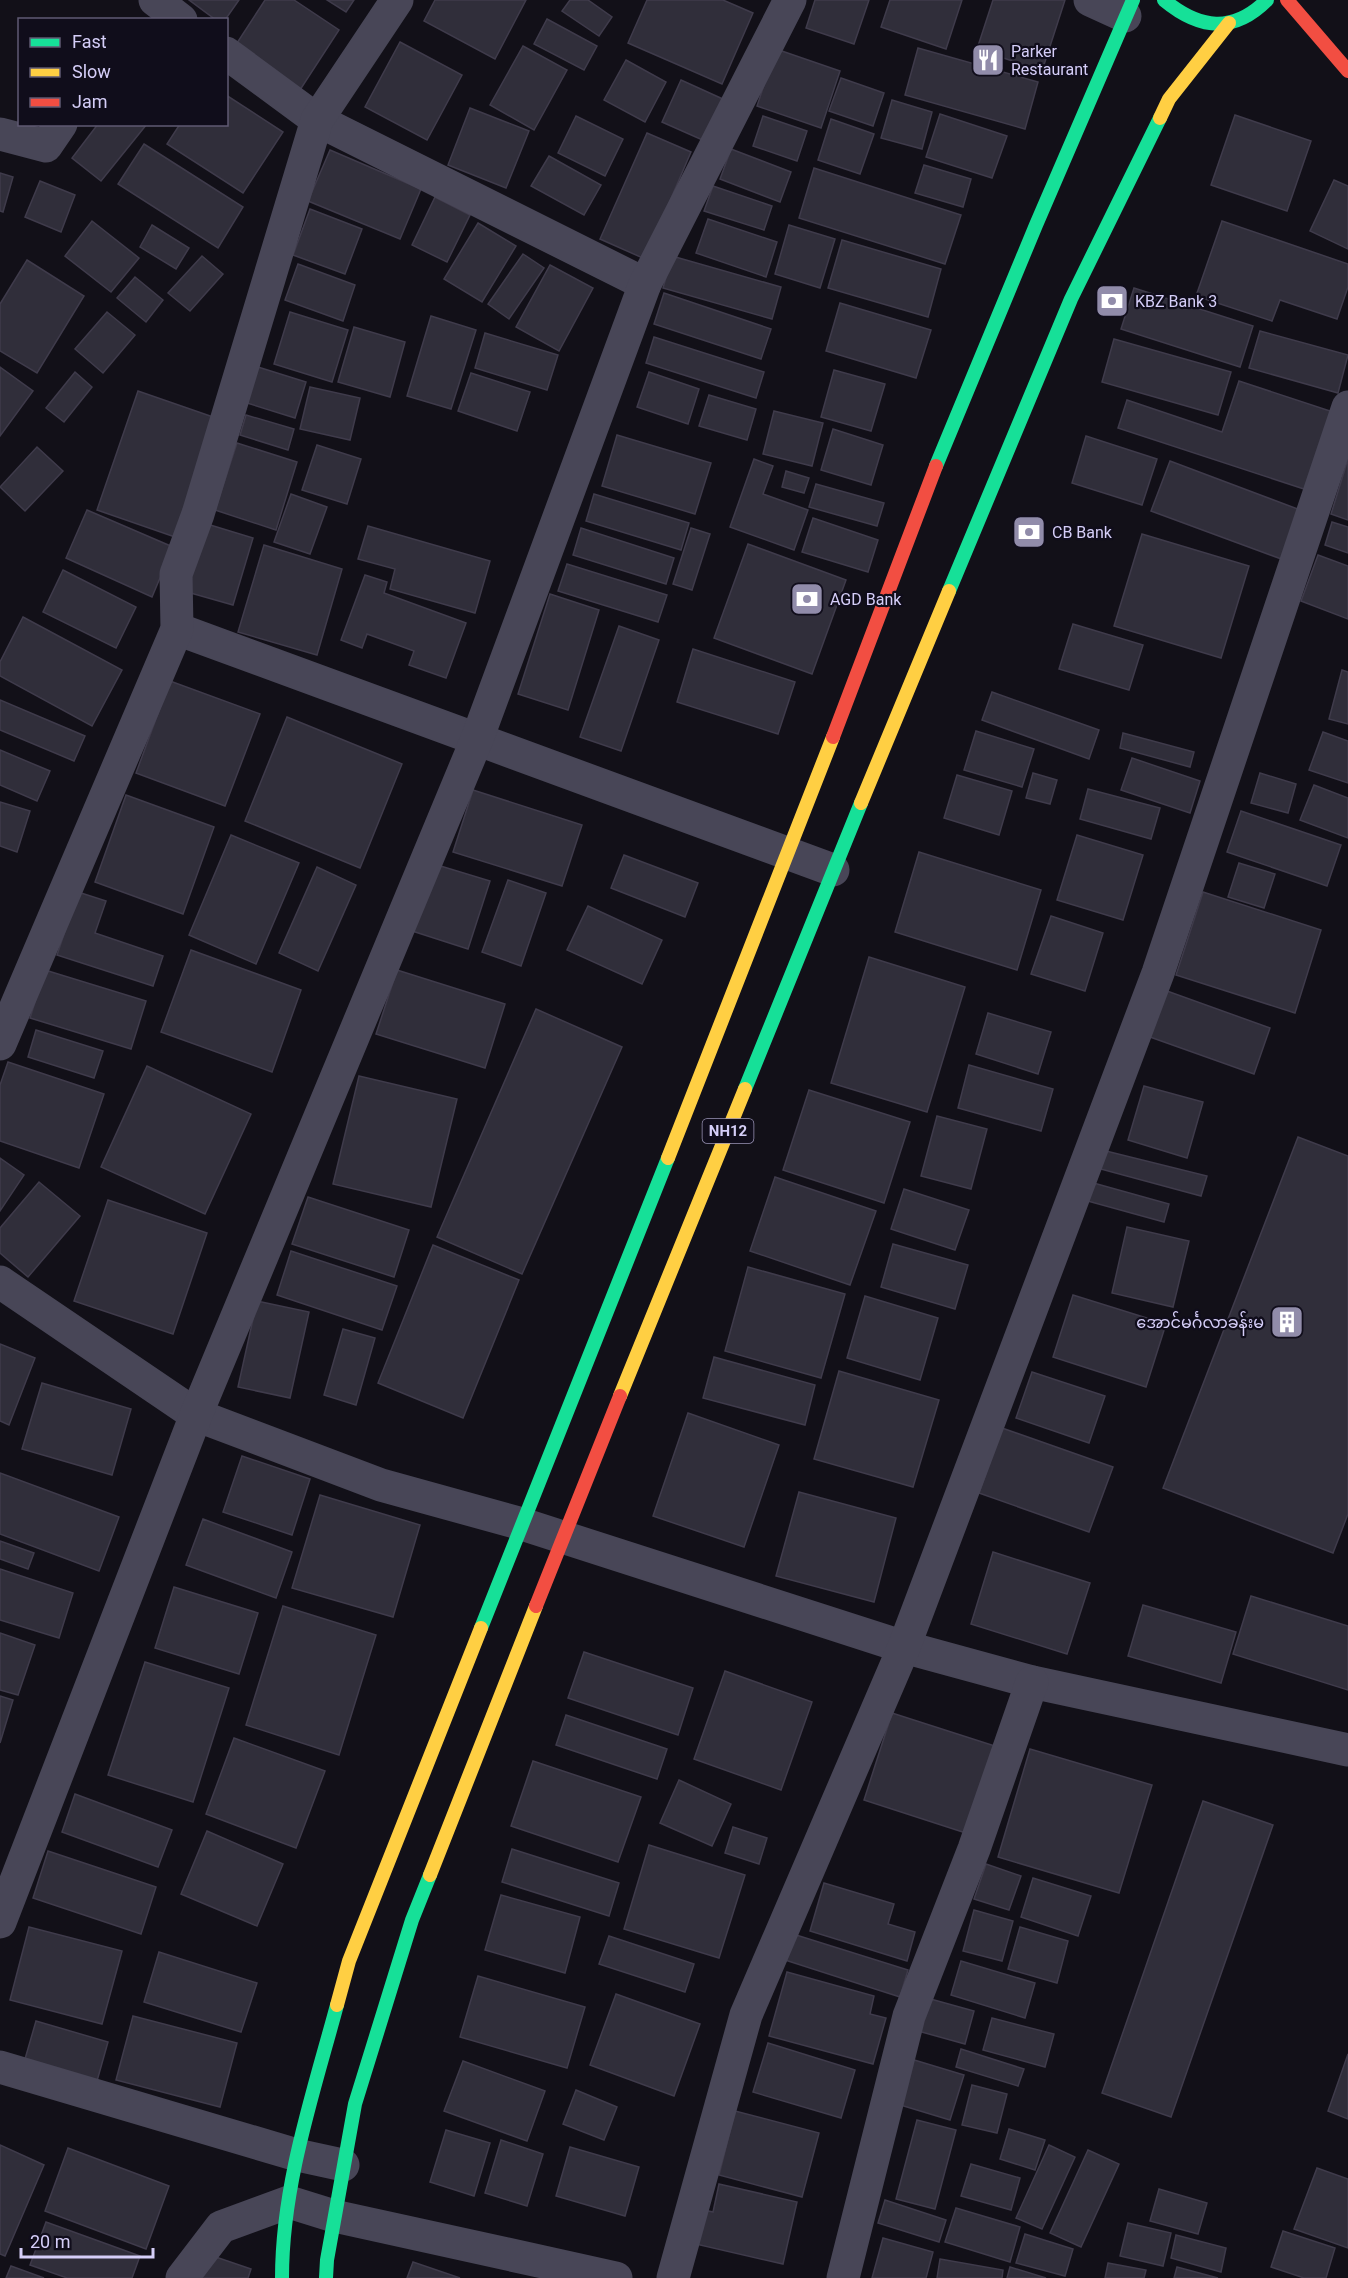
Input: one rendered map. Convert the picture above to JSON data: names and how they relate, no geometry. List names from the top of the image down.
{
  "streets": {
    "main road": ["NH12"]
  },
  "places": {
    "restaurant": ["Parker Restaurant"],
    "bank": ["KBZ Bank 3", "CB Bank", "AGD Bank"],
    "building": ["အောင်မင်္ဂလာခန်းမ"]
  },
  "legend": ["Fast", "Slow", "Jam"],
  "scale_bar": "20 m"
}
